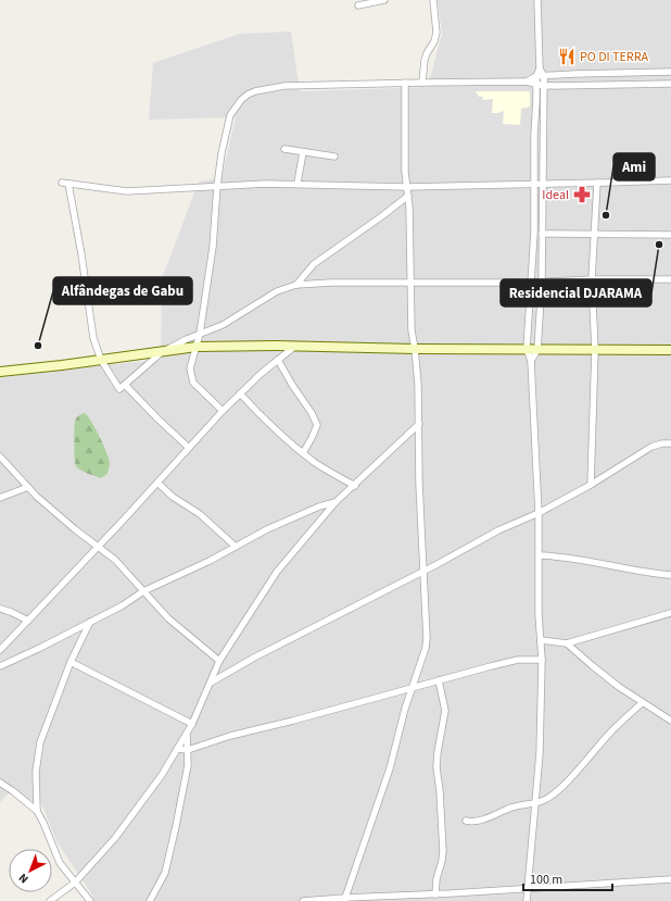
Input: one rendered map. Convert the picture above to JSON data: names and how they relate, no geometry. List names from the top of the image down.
{
  "places": {
    "restaurant": ["PO DI TERRA"],
    "pharmacy": ["Ideal"],
    "other": ["Ami", "Residencial DJARAMA", "Alfândegas de Gabu"]
  },
  "scale_bar": "100 m",
  "north": "bottom left"
}
